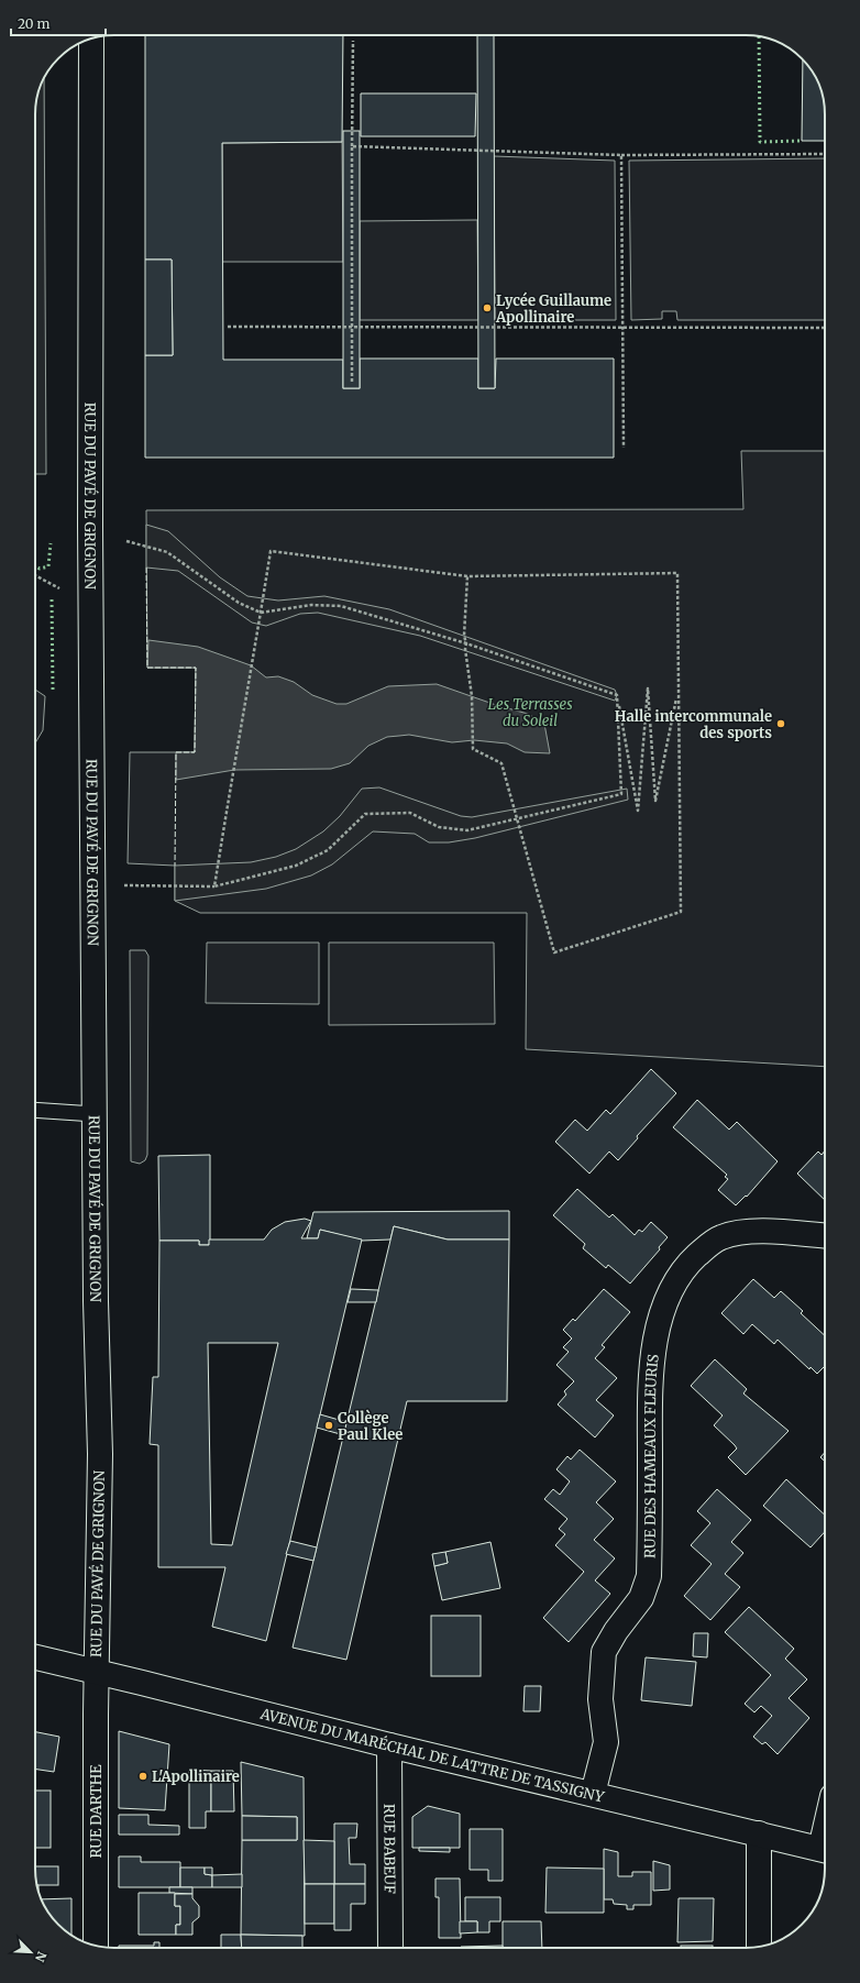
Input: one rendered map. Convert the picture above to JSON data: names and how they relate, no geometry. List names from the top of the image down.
{
  "streets": {
    "street": [
      "RUE DU PAVÉ DE GRIGNON",
      "RUE DES HAMEAUX FLEURIS",
      "AVENUE DU MARÉCHAL DE LATTRE DE TASSIGNY",
      "RUE DARTHE",
      "RUE BABEUF"
    ]
  },
  "crossings": [
    ["RUE DU PAVÉ DE GRIGNON", "AVENUE DU MARÉCHAL DE LATTRE DE TASSIGNY"],
    ["RUE DU PAVÉ DE GRIGNON", "RUE DARTHE"],
    ["RUE DES HAMEAUX FLEURIS", "AVENUE DU MARÉCHAL DE LATTRE DE TASSIGNY"],
    ["AVENUE DU MARÉCHAL DE LATTRE DE TASSIGNY", "RUE DARTHE"],
    ["AVENUE DU MARÉCHAL DE LATTRE DE TASSIGNY", "RUE BABEUF"]
  ],
  "parks": ["Les Terrasses du Soleil"],
  "places": [
    "Lycée Guillaume Apollinaire",
    "Halle intercommunale des sports",
    "Collège Paul Klee",
    "L'Apollinaire"
  ],
  "scale_bar": "20 m",
  "north": "bottom right"
}
